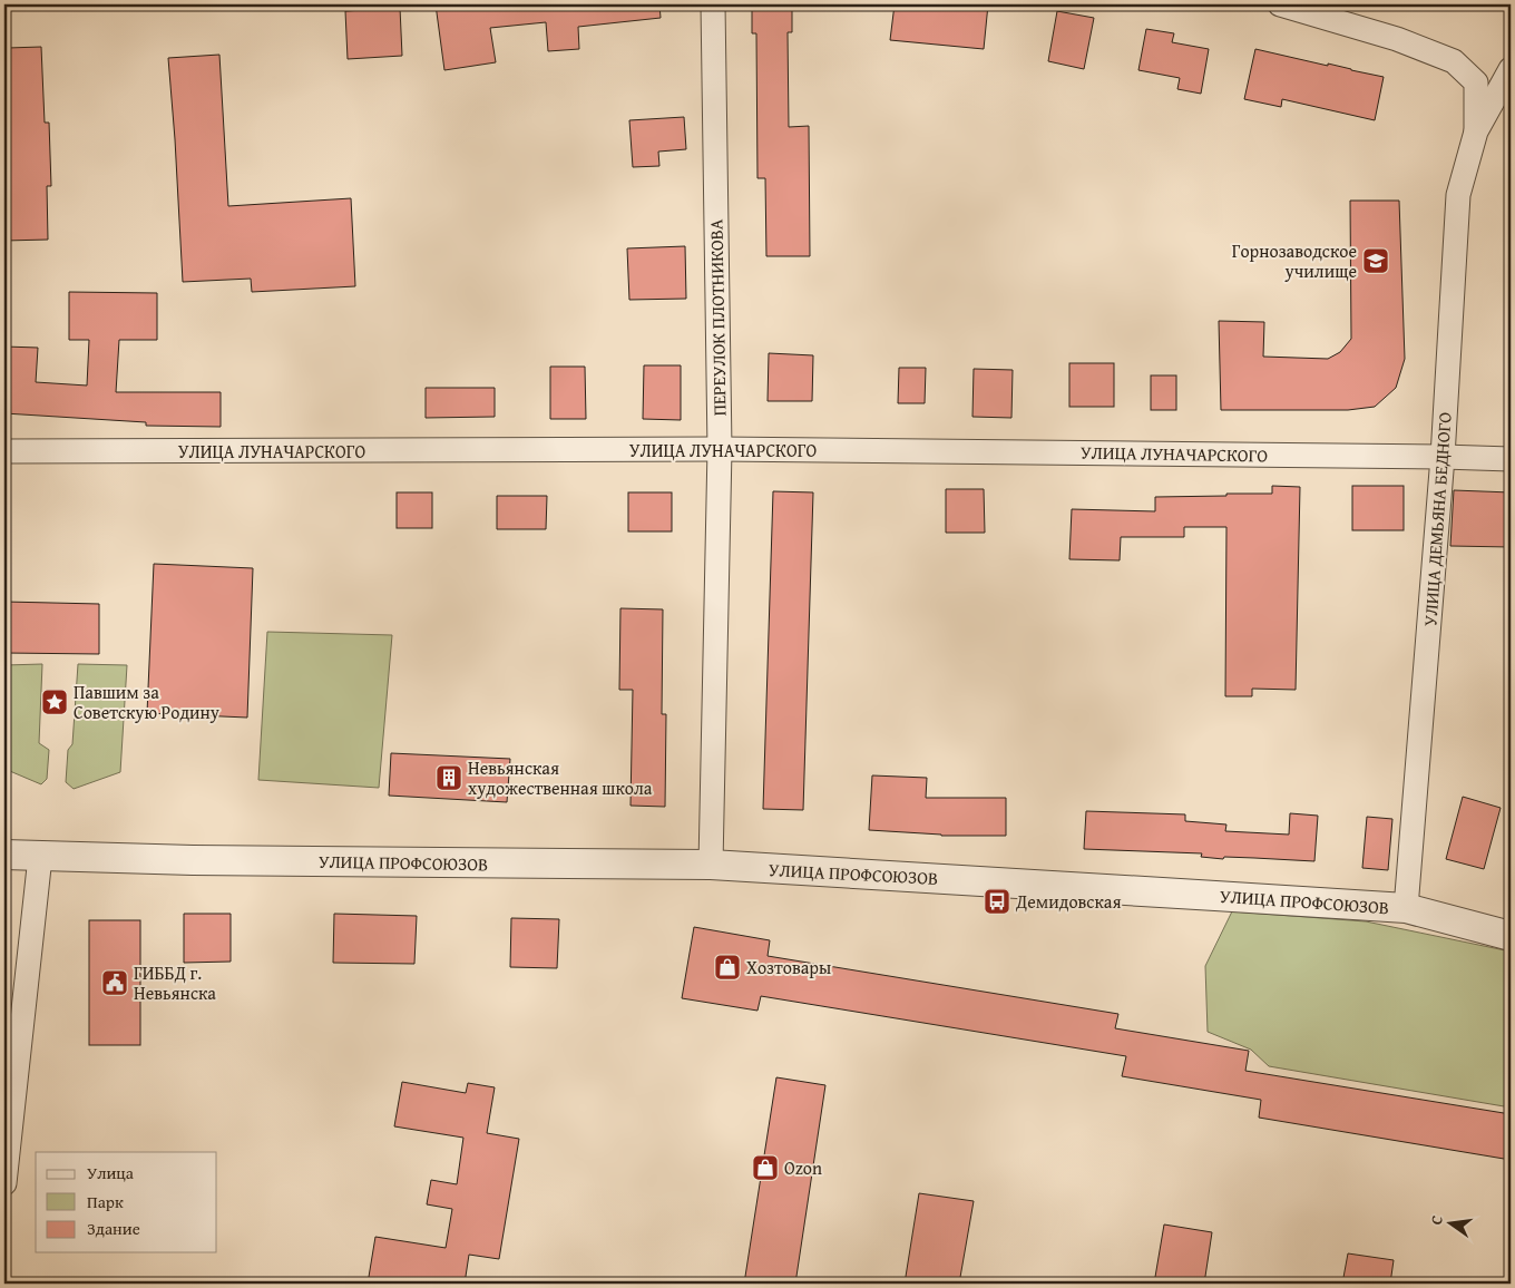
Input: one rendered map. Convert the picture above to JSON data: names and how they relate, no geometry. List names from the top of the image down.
{
  "streets": {
    "street": [
      "ПЕРЕУЛОК ПЛОТНИКОВА",
      "УЛИЦА ЛУНАЧАРСКОГО",
      "УЛИЦА ДЕМЬЯНА БЕДНОГО",
      "УЛИЦА ПРОФСОЮЗОВ"
    ]
  },
  "crossings": [
    ["ПЕРЕУЛОК ПЛОТНИКОВА", "УЛИЦА ЛУНАЧАРСКОГО"],
    ["ПЕРЕУЛОК ПЛОТНИКОВА", "УЛИЦА ПРОФСОЮЗОВ"],
    ["УЛИЦА ЛУНАЧАРСКОГО", "УЛИЦА ДЕМЬЯНА БЕДНОГО"],
    ["УЛИЦА ДЕМЬЯНА БЕДНОГО", "УЛИЦА ПРОФСОЮЗОВ"]
  ],
  "places": {
    "school or university": ["Горнозаводское училище"],
    "place": ["Павшим за Советскую Родину"],
    "building": ["Невьянская художественная школа"],
    "bus stop": ["Демидовская"],
    "shop": ["Хозтовары", "Ozon"],
    "public building": ["ГИББД г. Невьянска"]
  },
  "legend": ["Улица", "Парк", "Здание"],
  "north": "left"
}
